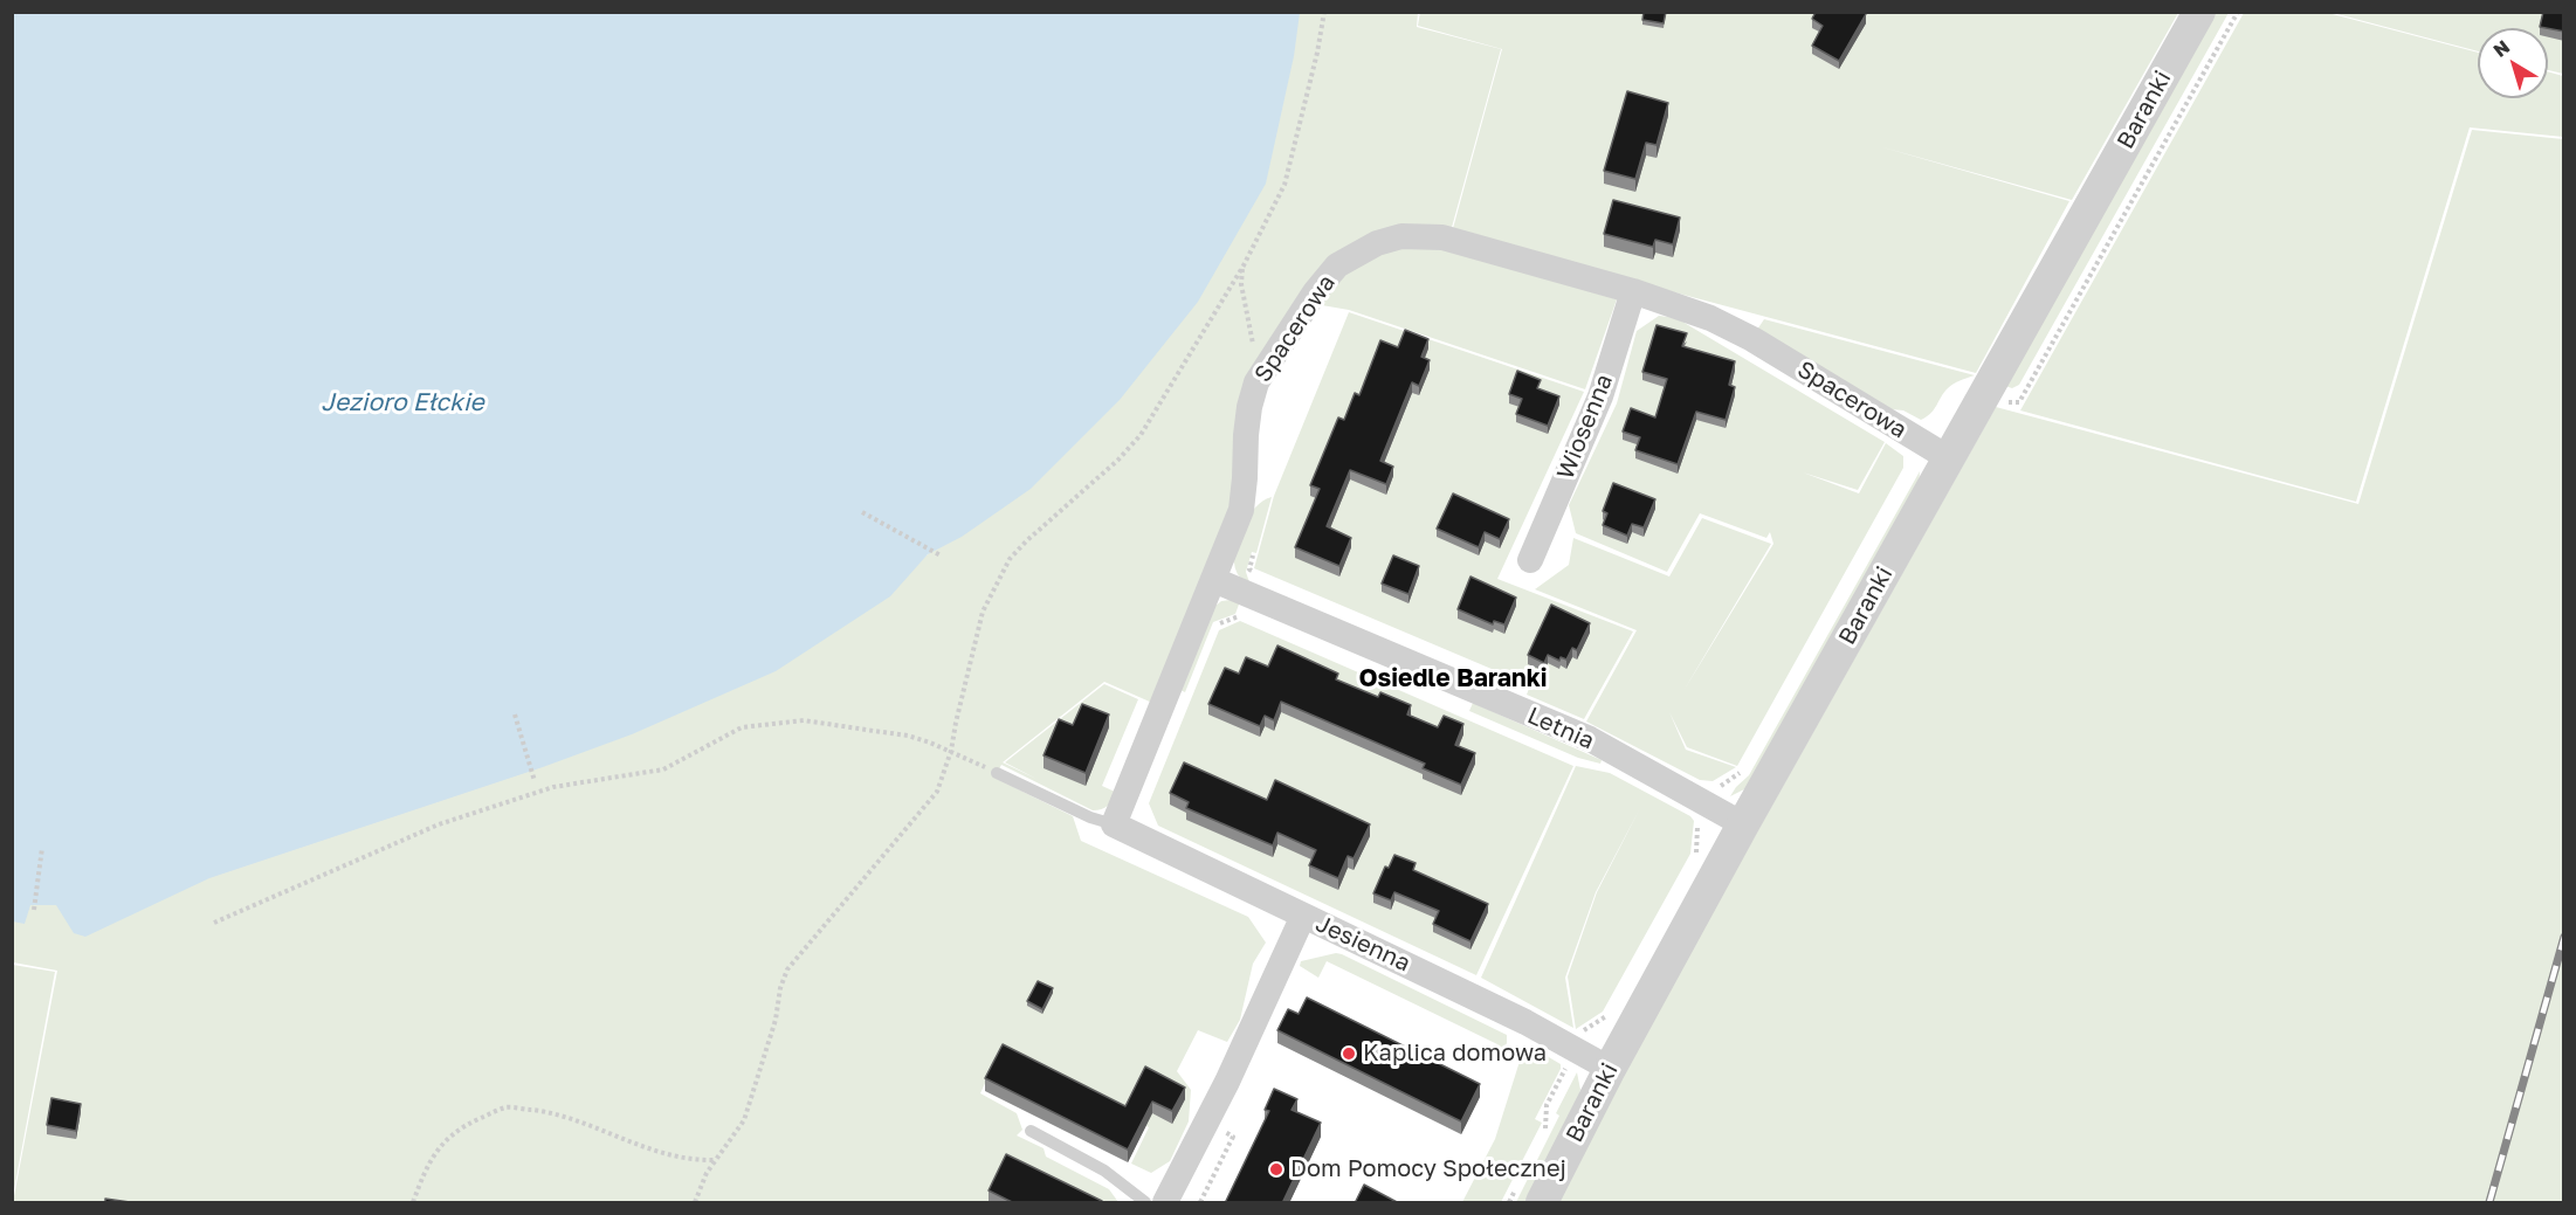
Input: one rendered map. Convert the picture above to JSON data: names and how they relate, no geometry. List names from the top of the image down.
{
  "streets": {
    "street": [
      "Baranki",
      "Spacerowa",
      "Wiosenna",
      "Letnia",
      "Jesienna"
    ]
  },
  "crossings": [
    ["Baranki", "Spacerowa"],
    ["Baranki", "Letnia"],
    ["Baranki", "Jesienna"],
    ["Spacerowa", "Wiosenna"],
    ["Spacerowa", "Letnia"],
    ["Spacerowa", "Jesienna"]
  ],
  "districts": ["Osiedle Baranki"],
  "water": ["Jezioro Ełckie"],
  "places": ["Kaplica domowa", "Dom Pomocy Społecznej"],
  "north": "top left"
}
